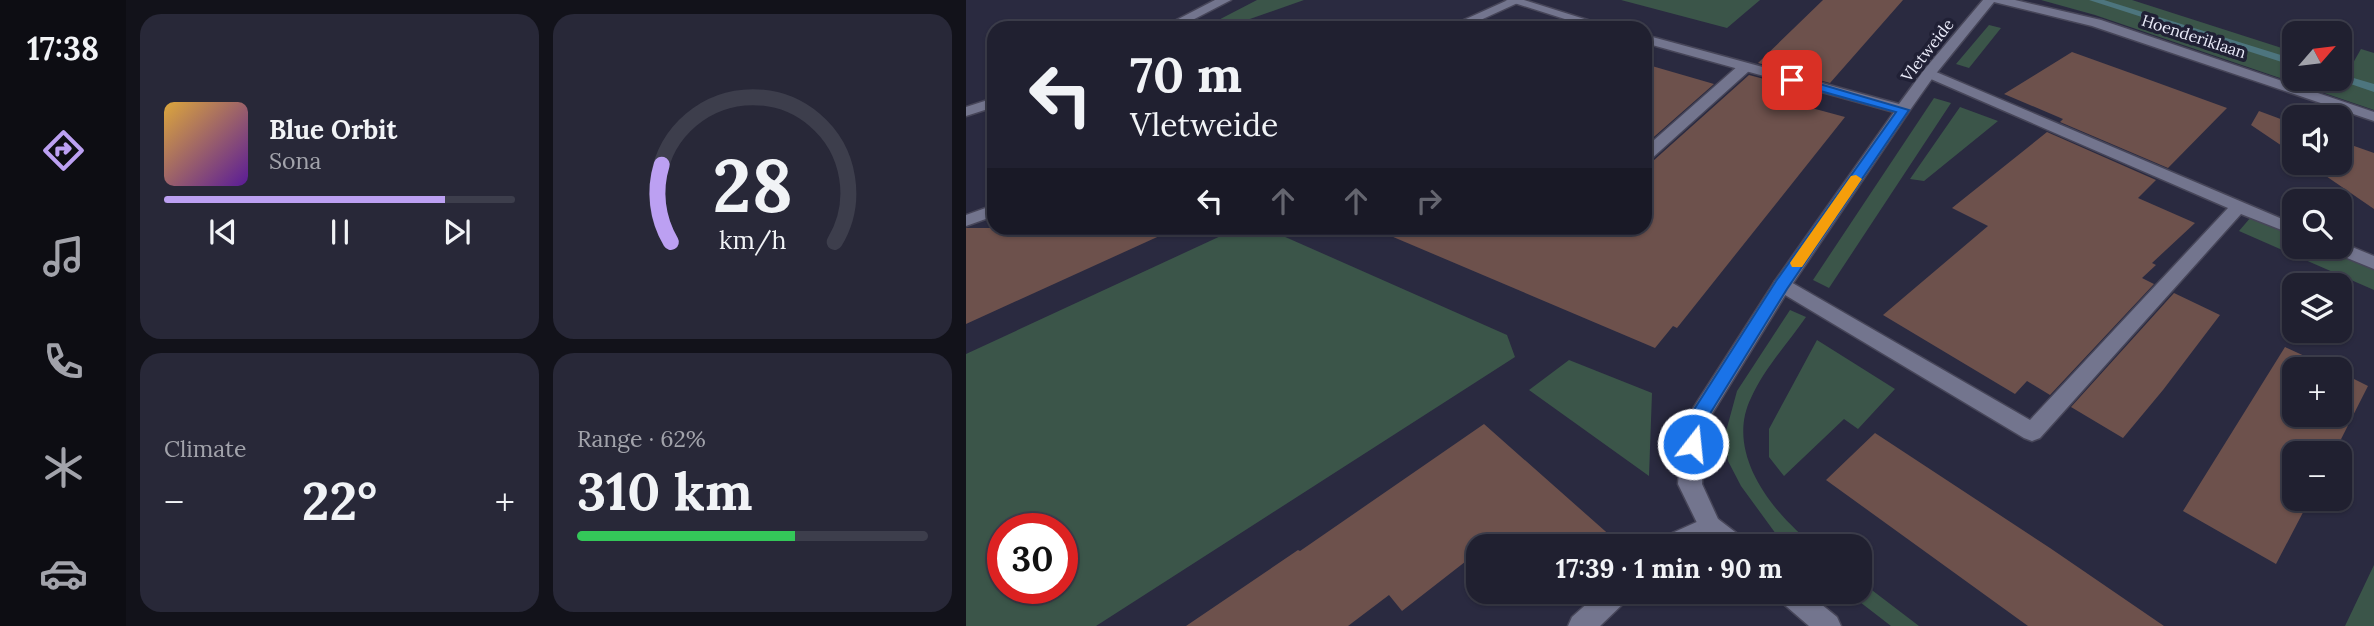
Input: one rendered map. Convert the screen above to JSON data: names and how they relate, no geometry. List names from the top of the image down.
{
  "streets": {
    "street": ["Hoenderiklaan", "Vletweide"]
  },
  "north": "top right",
  "page": {
    "tabs": "17:38",
    "map_buttons": ["+", "−"],
    "turn": ["70 m", "Vletweide"],
    "song": ["Blue Orbit", "Sona"],
    "tile": [
      "Climate",
      ["Range · 62%", "310 km"]
    ],
    "heat": ["−", "22°", "+"],
    "limit": "30",
    "trip": "17:39 · 1 min · 90 m",
    "gauge": ["28", "km/h"]
  }
}
